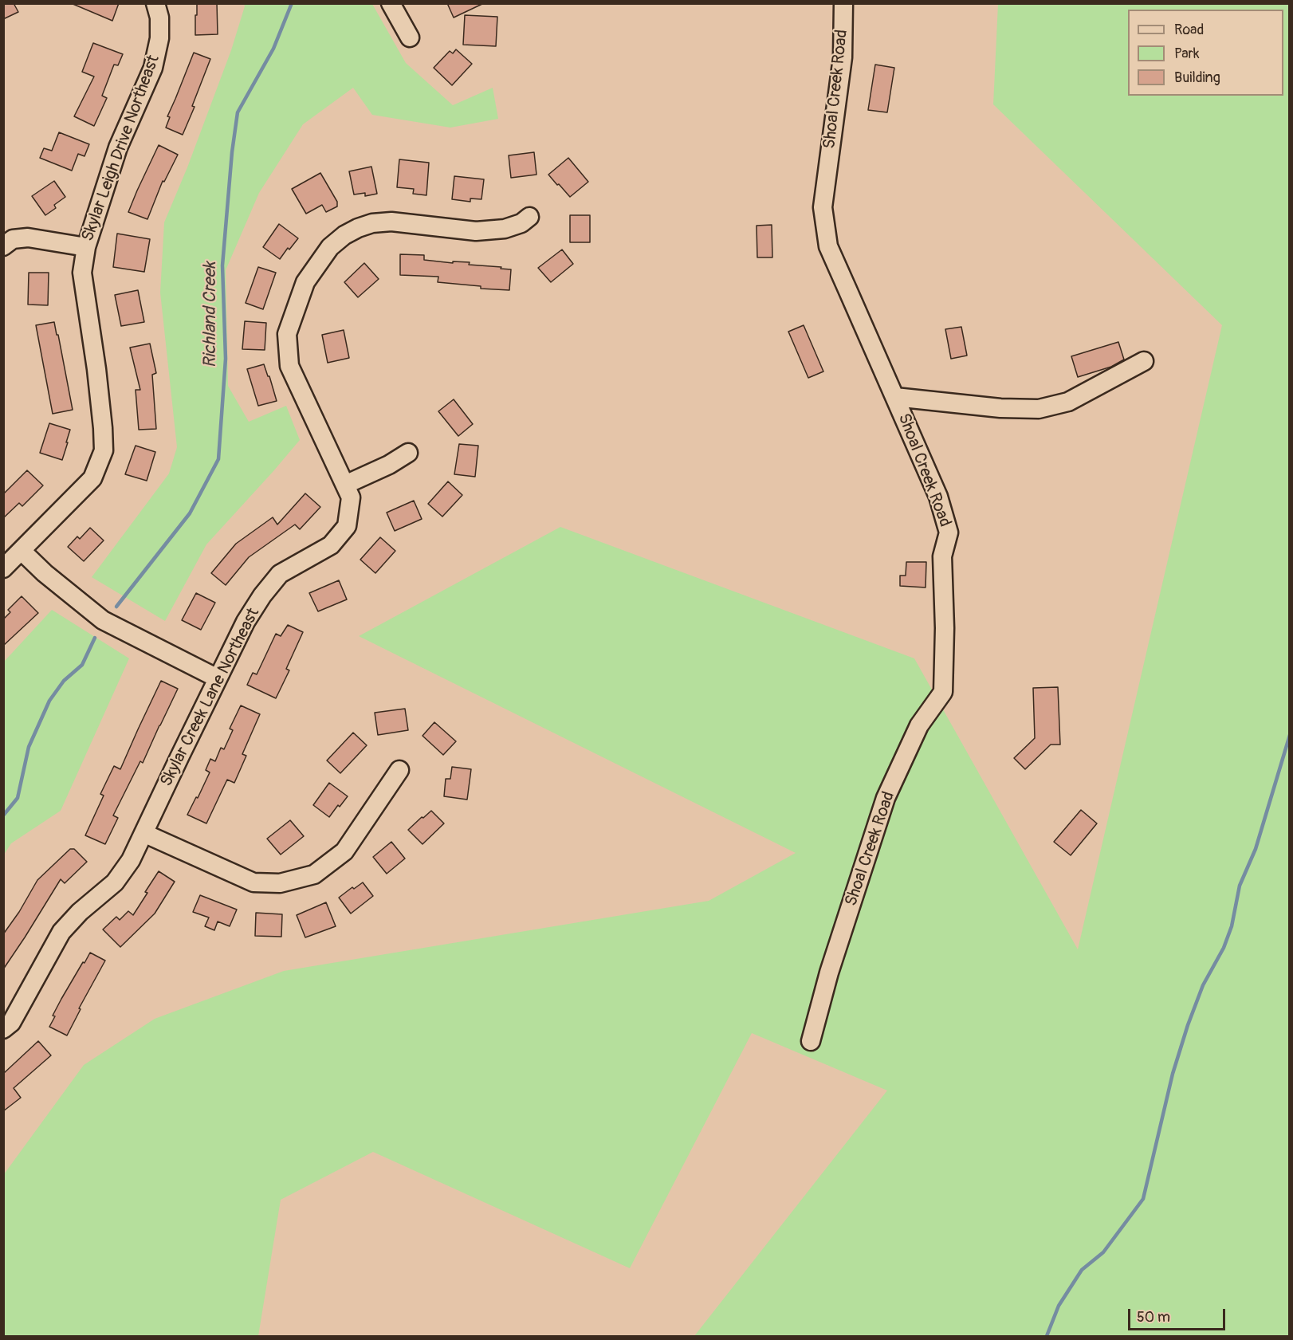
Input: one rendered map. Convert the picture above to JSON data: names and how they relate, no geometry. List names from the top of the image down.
{
  "streets": {
    "street": ["Shoal Creek Road", "Skylar Leigh Drive Northeast", "Skylar Creek Lane Northeast"]
  },
  "water": ["Richland Creek"],
  "legend": ["Road", "Park", "Building"],
  "scale_bar": "50 m"
}
